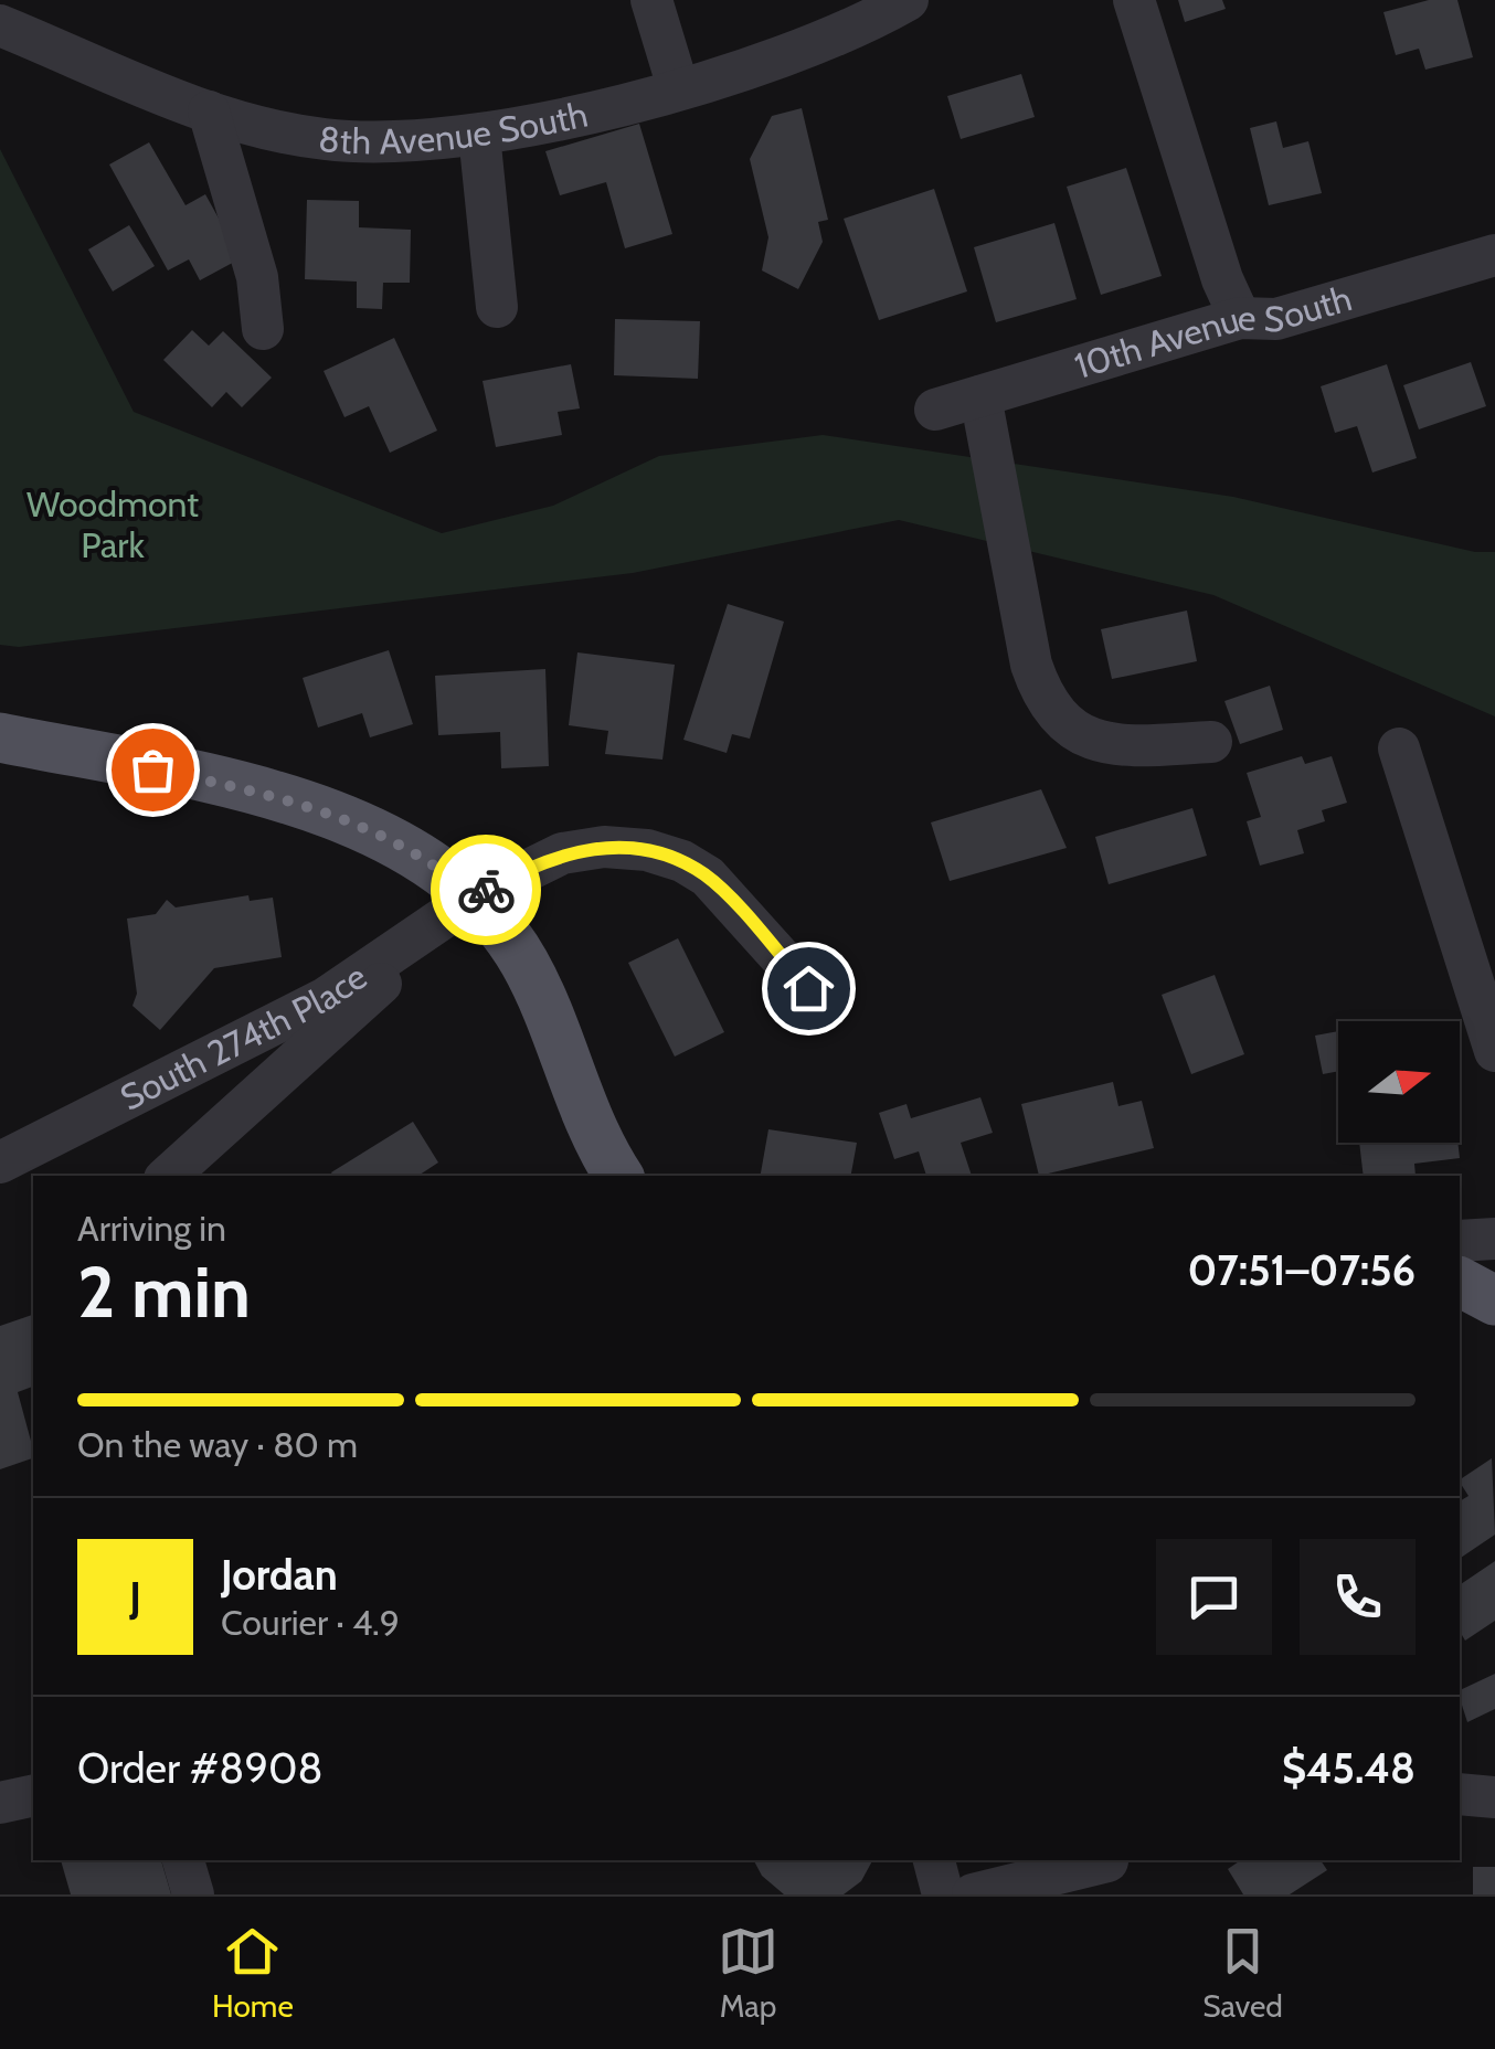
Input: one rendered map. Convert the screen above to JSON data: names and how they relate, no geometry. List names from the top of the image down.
{
  "streets": {
    "street": ["8th Avenue South", "10th Avenue South", "South 274th Place"]
  },
  "parks": ["Woodmont Park"],
  "north": "right",
  "page": {
    "heading": ["2 min", "Arriving in", "07:51–07:56"],
    "panel": [
      "Jordan",
      "Courier · 4.9",
      "Order #8908",
      "$45.48"
    ],
    "bar": "On the way · 80 m",
    "round": "J",
    "tabs": ["Home", "Map", "Saved"]
  }
}
